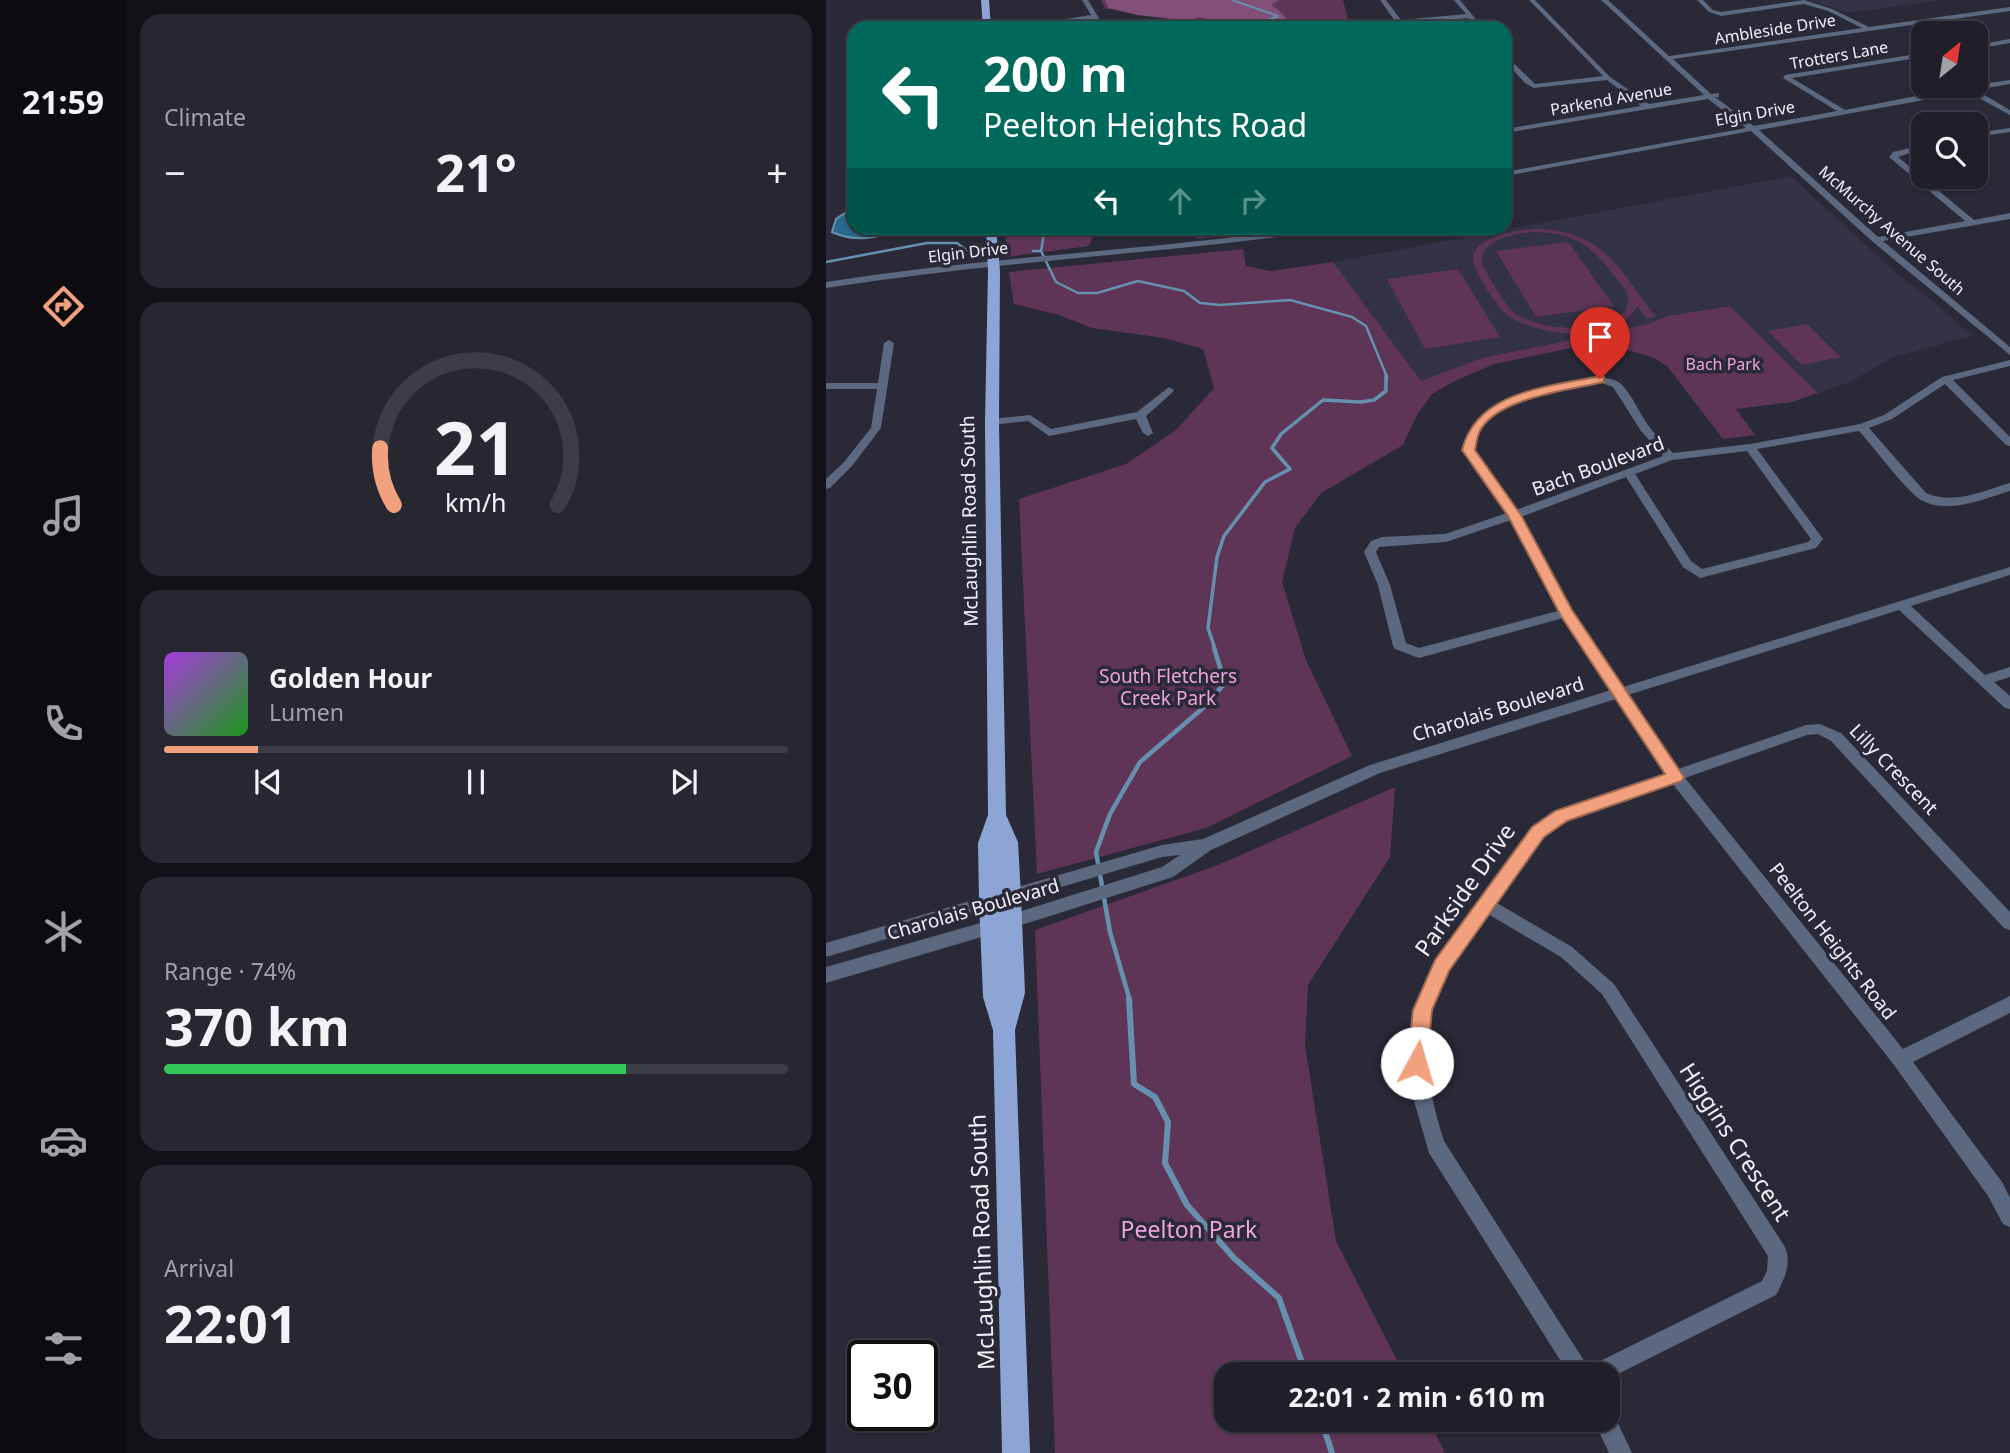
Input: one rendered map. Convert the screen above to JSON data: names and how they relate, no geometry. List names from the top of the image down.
{
  "streets": {
    "main road": ["McLaughlin Road South"],
    "street": [
      "Ambleside Drive",
      "Trotters Lane",
      "Parkend Avenue",
      "Elgin Drive",
      "McMurchy Avenue South",
      "Bach Boulevard",
      "Charolais Boulevard",
      "Lilly Crescent",
      "Parkside Drive",
      "Peelton Heights Road",
      "Higgins Crescent"
    ]
  },
  "crossings": [
    ["Ambleside Drive", "McMurchy Avenue South"],
    ["Trotters Lane", "Elgin Drive"],
    ["Parkend Avenue", "McMurchy Avenue South"],
    ["Elgin Drive", "McMurchy Avenue South"],
    ["Elgin Drive", "McLaughlin Road South"],
    ["Bach Boulevard", "Charolais Boulevard"],
    ["Bach Boulevard", "Peelton Heights Road"],
    ["McLaughlin Road South", "Charolais Boulevard"],
    ["Charolais Boulevard", "Peelton Heights Road"],
    ["Lilly Crescent", "Parkside Drive"],
    ["Lilly Crescent", "Peelton Heights Road"],
    ["Parkside Drive", "Peelton Heights Road"],
    ["Parkside Drive", "Higgins Crescent"]
  ],
  "parks": ["Bach Park", "South Fletchers Creek Park", "Peelton Park"],
  "north": "top right",
  "page": {
    "tabs": "21:59",
    "tile": [
      "Climate",
      ["Range · 74%", "370 km"],
      ["Arrival", "22:01"]
    ],
    "turn": ["200 m", "Peelton Heights Road"],
    "heat": ["−", "21°", "+"],
    "song": ["Golden Hour", "Lumen"],
    "limit": "30",
    "trip": "22:01 · 2 min · 610 m",
    "gauge": ["21", "km/h"]
  }
}
